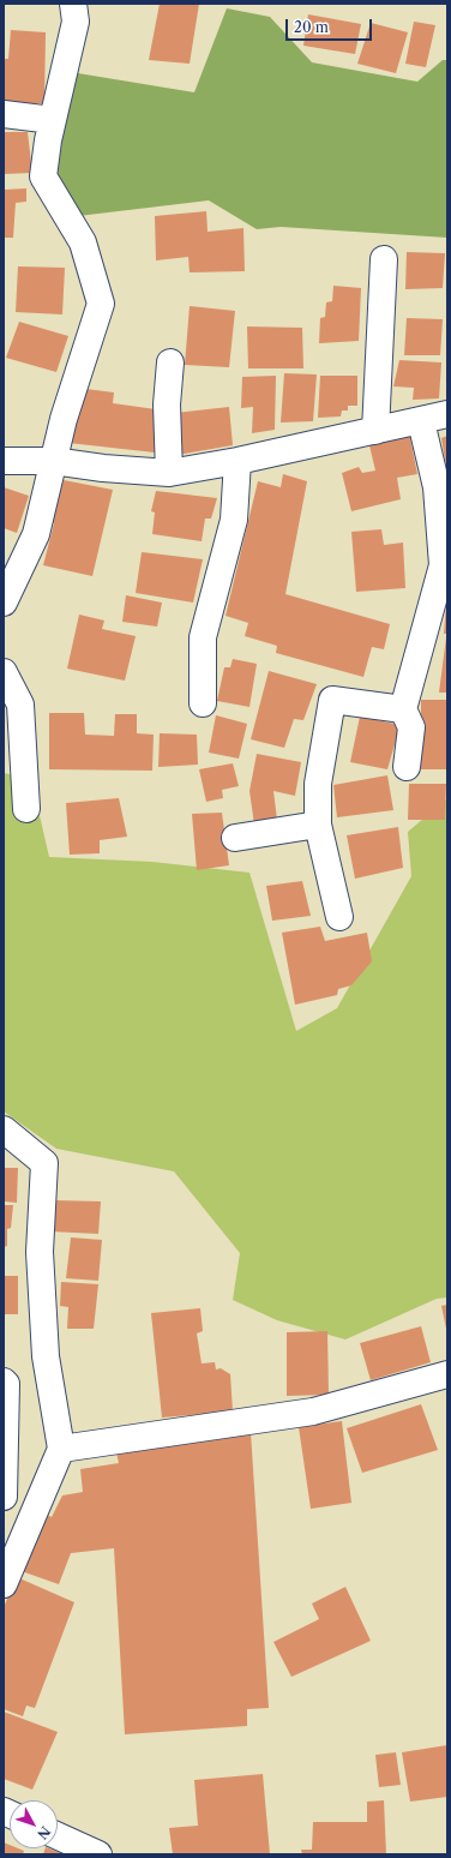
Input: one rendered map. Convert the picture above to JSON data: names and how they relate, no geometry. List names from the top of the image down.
{
  "scale_bar": "20 m",
  "north": "bottom right"
}
